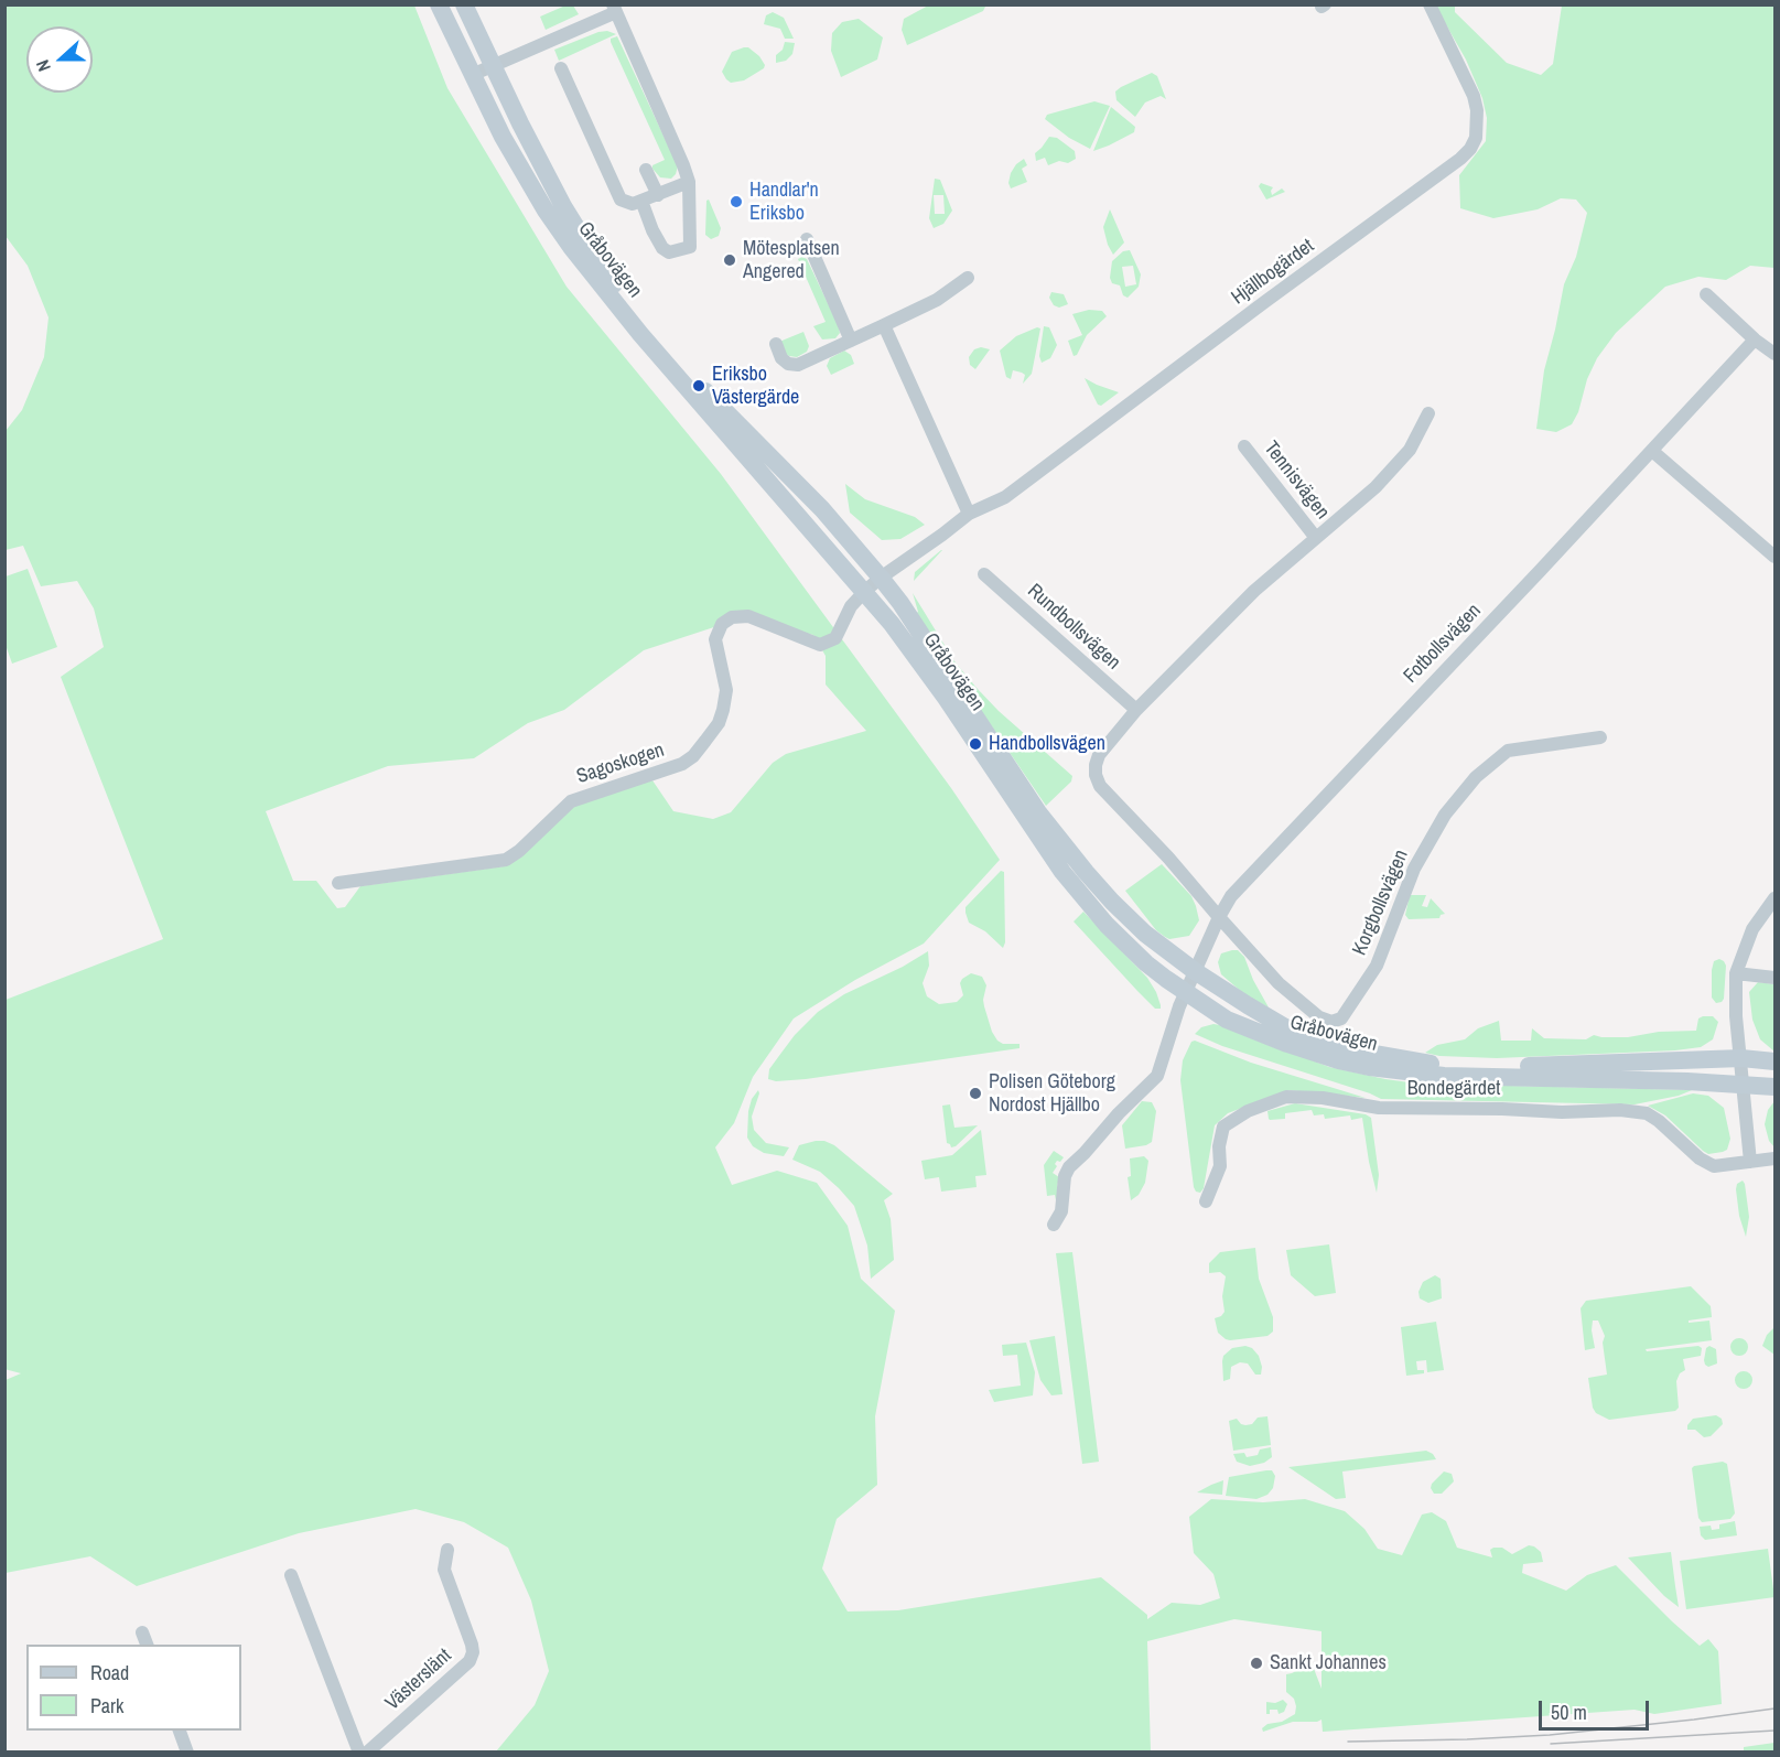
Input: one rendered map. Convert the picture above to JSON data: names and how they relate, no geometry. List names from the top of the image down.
{
  "streets": {
    "main road": ["Gråbovägen"],
    "street": [
      "Hjällbogärdet",
      "Tennisvägen",
      "Rundbollsvägen",
      "Fotbollsvägen",
      "Sagoskogen",
      "Korgbollsvägen",
      "Bondegärdet",
      "Västerslänt"
    ]
  },
  "crossings": [
    ["Gråbovägen", "Hjällbogärdet"],
    ["Gråbovägen", "Fotbollsvägen"],
    ["Gråbovägen", "Sagoskogen"],
    ["Hjällbogärdet", "Sagoskogen"],
    ["Fotbollsvägen", "Korgbollsvägen"]
  ],
  "places": [
    "Handlar'n Eriksbo",
    "Mötesplatsen Angered",
    "Eriksbo Västergärde",
    "Handbollsvägen",
    "Polisen Göteborg Nordost Hjällbo",
    "Sankt Johannes"
  ],
  "legend": ["Road", "Park"],
  "scale_bar": "50 m",
  "north": "left"
}
